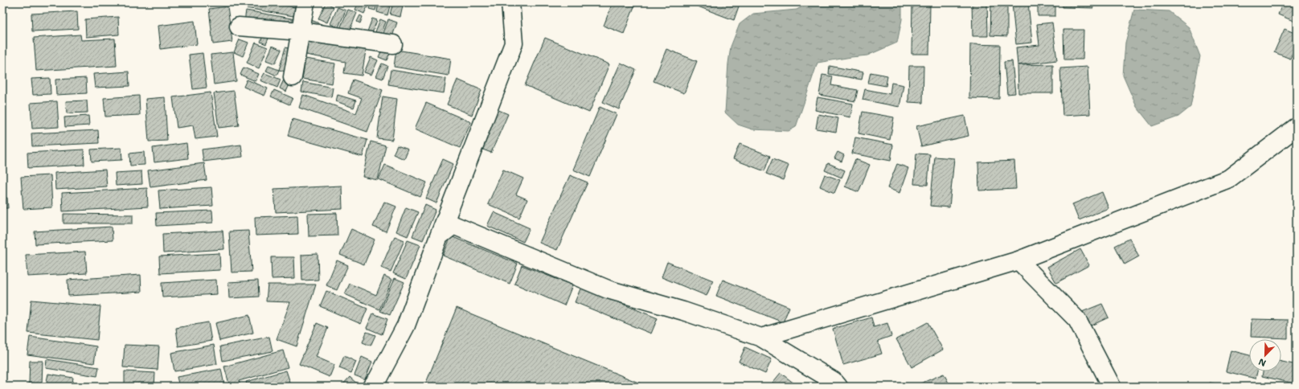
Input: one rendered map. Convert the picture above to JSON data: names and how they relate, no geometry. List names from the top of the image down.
{
  "north": "bottom left"
}
